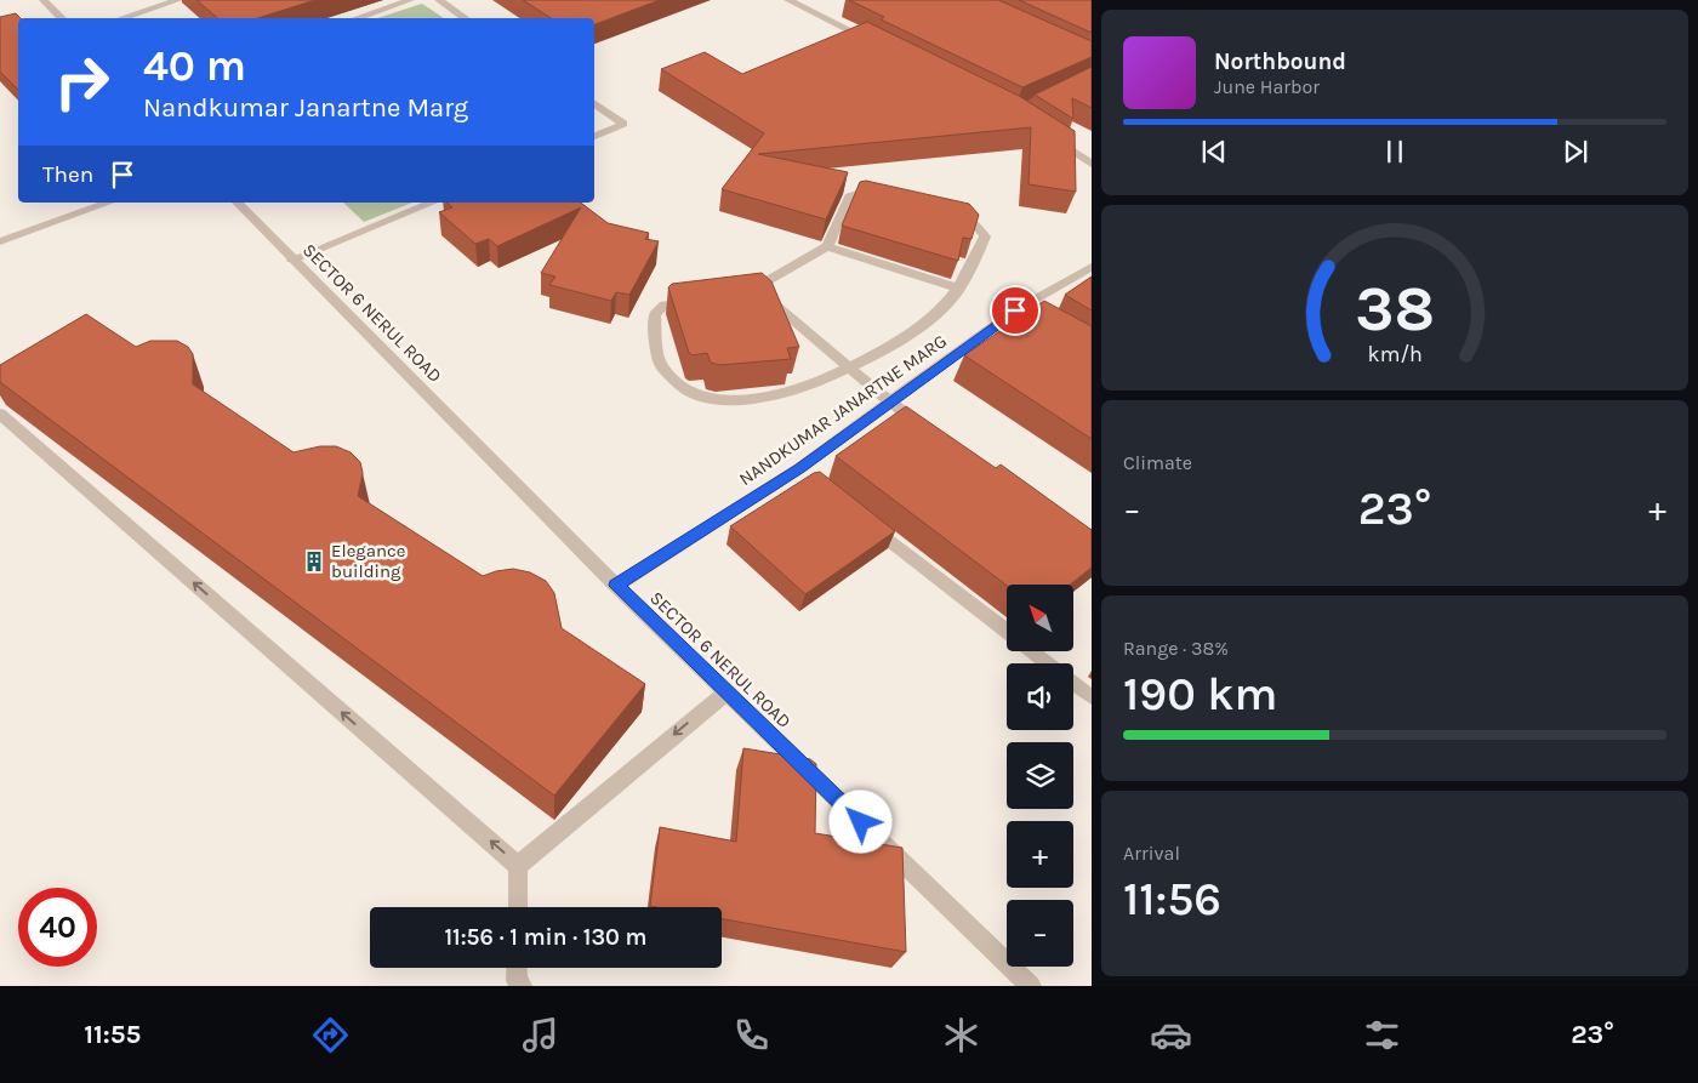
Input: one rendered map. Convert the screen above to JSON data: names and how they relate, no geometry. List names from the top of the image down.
{
  "streets": {
    "street": ["SECTOR 6 NERUL ROAD", "NANDKUMAR JANARTNE MARG"]
  },
  "crossings": [
    ["SECTOR 6 NERUL ROAD", "NANDKUMAR JANARTNE MARG"]
  ],
  "places": {
    "building": ["Elegance building"]
  },
  "north": "top left",
  "page": {
    "turn": ["40 m", "Nandkumar Janartne Marg"],
    "song": ["Northbound", "June Harbor"],
    "then": "Then",
    "tile": [
      "Climate",
      ["Range · 38%", "190 km"],
      ["Arrival", "11:56"]
    ],
    "heat": ["−", "23°", "+"],
    "map_buttons": ["+", "−"],
    "limit": "40",
    "trip": "11:56 · 1 min · 130 m",
    "tabs": ["11:55", "23°"],
    "gauge": ["38", "km/h"]
  }
}
